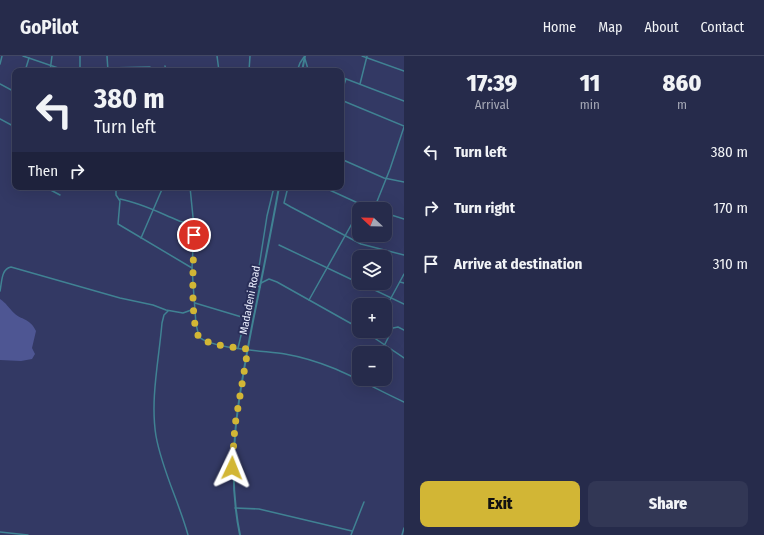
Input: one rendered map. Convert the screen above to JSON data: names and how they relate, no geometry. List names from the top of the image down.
{
  "streets": {
    "street": ["Madadeni Road"]
  },
  "north": "left",
  "page": {
    "header": "GoPilot",
    "nav": [
      "Home",
      "Map",
      "About",
      "Contact"
    ],
    "eta": [
      "17:39",
      "Arrival",
      "11",
      "min",
      "860",
      "m"
    ],
    "turn": ["380 m", "Turn left"],
    "list": [
      {
        "name": "Turn left",
        "value": "380 m"
      },
      {
        "name": "Turn right",
        "value": "170 m"
      },
      {
        "name": "Arrive at destination",
        "value": "310 m"
      }
    ],
    "then": "Then",
    "map_buttons": ["+", "−"],
    "buttons": ["Exit", "Share"]
  }
}
